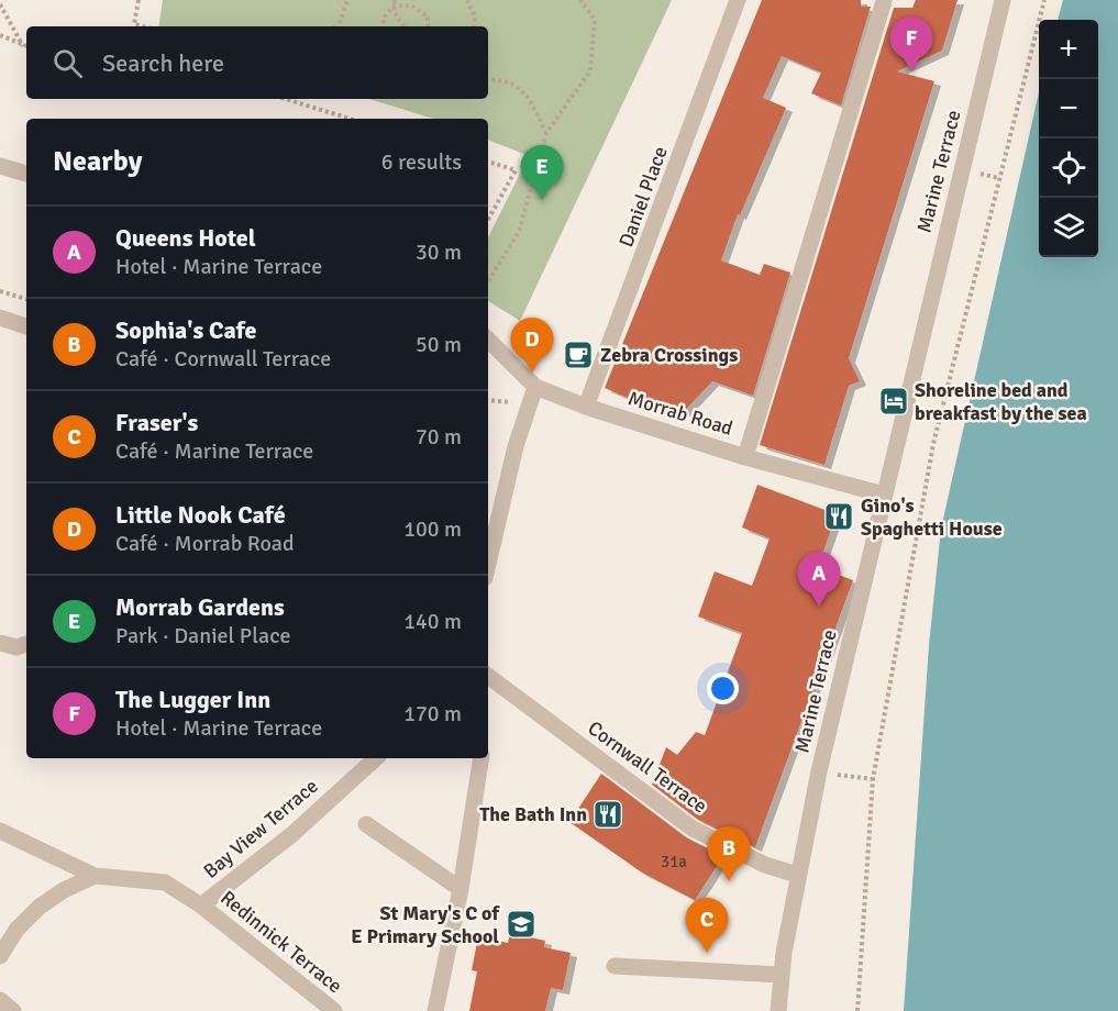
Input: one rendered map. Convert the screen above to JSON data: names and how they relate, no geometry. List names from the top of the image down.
{
  "streets": {
    "street": [
      "Marine Terrace",
      "Daniel Place",
      "Morrab Road",
      "Cornwall Terrace",
      "Bay View Terrace",
      "Redinnick Terrace"
    ]
  },
  "crossings": [
    ["Marine Terrace", "Morrab Road"],
    ["Marine Terrace", "Cornwall Terrace"],
    ["Daniel Place", "Morrab Road"],
    ["Bay View Terrace", "Redinnick Terrace"]
  ],
  "places": {
    "cafe": ["Zebra Crossings"],
    "hotel": ["Shoreline bed and breakfast by the sea"],
    "restaurant": ["Gino's Spaghetti House", "The Bath Inn"],
    "school or university": ["St Mary's C of E Primary School"]
  },
  "house_numbers": ["31a"],
  "page": {
    "pins": [
      "F",
      "E",
      "D",
      "A",
      "B",
      "C"
    ],
    "map_buttons": ["+", "−"],
    "search": "Search here",
    "heading": ["Nearby", "6 results"],
    "list": [
      {
        "mark": "A",
        "name": "Queens Hotel",
        "note": "Hotel · Marine Terrace",
        "value": "30 m"
      },
      {
        "mark": "B",
        "name": "Sophia's Cafe",
        "note": "Café · Cornwall Terrace",
        "value": "50 m"
      },
      {
        "mark": "C",
        "name": "Fraser's",
        "note": "Café · Marine Terrace",
        "value": "70 m"
      },
      {
        "mark": "D",
        "name": "Little Nook Café",
        "note": "Café · Morrab Road",
        "value": "100 m"
      },
      {
        "mark": "E",
        "name": "Morrab Gardens",
        "note": "Park · Daniel Place",
        "value": "140 m"
      },
      {
        "mark": "F",
        "name": "The Lugger Inn",
        "note": "Hotel · Marine Terrace",
        "value": "170 m"
      }
    ]
  }
}
